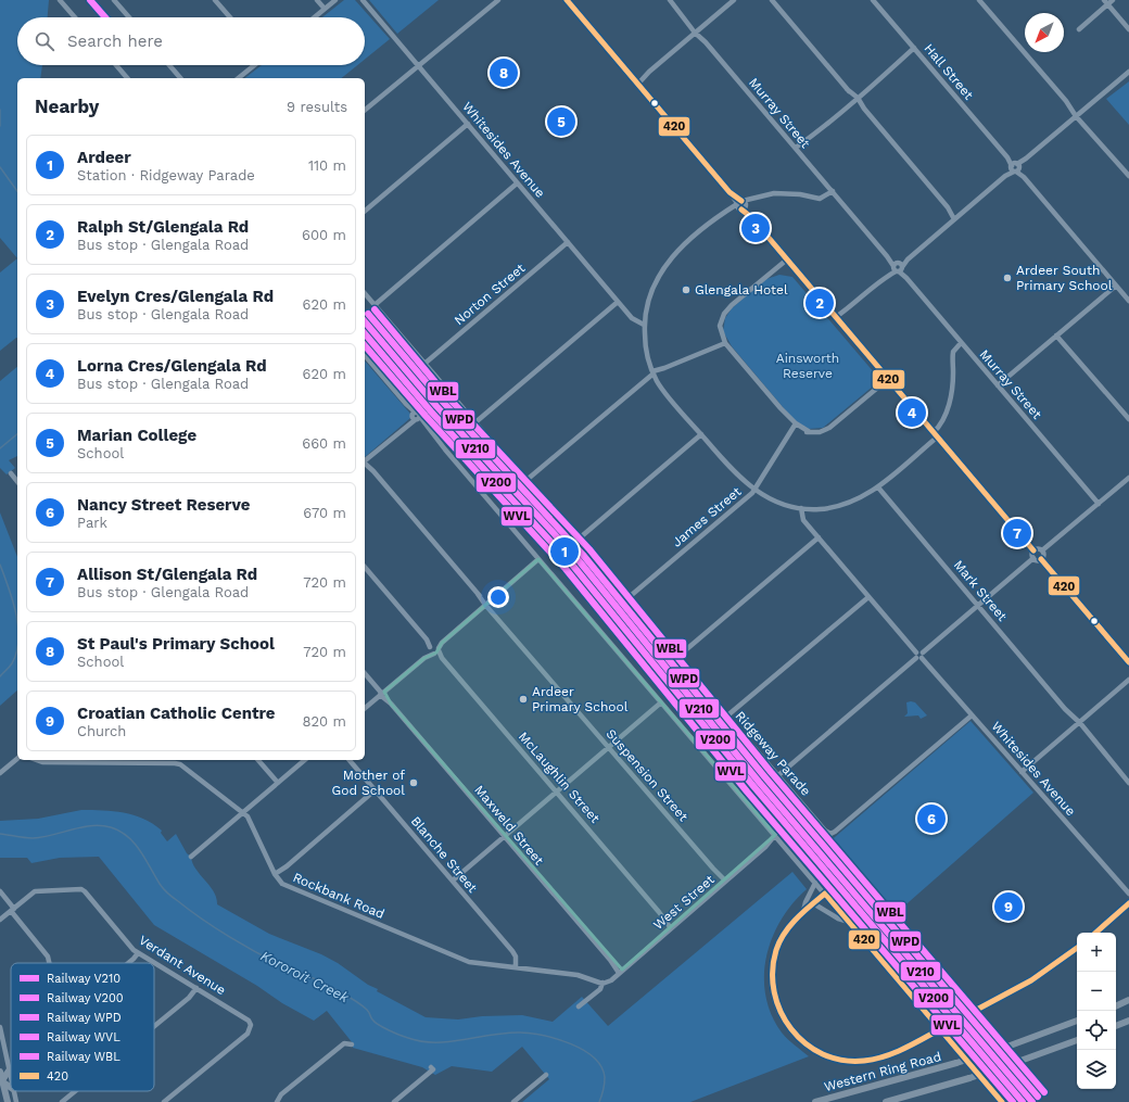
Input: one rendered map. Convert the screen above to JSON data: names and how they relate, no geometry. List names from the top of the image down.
{
  "streets": {
    "highway": ["Western Ring Road"],
    "street": [
      "Hall Street",
      "Murray Street",
      "Whitesides Avenue",
      "Norton Street",
      "James Street",
      "Mark Street",
      "Ridgeway Parade",
      "Suspension Street",
      "McLaughlin Street",
      "Maxweld Street",
      "Blanche Street",
      "Rockbank Road",
      "West Street",
      "Verdant Avenue"
    ]
  },
  "crossings": [
    ["Whitesides Avenue", "Norton Street"],
    ["Whitesides Avenue", "Ridgeway Parade"],
    ["Norton Street", "Ridgeway Parade"],
    ["James Street", "Ridgeway Parade"],
    ["Suspension Street", "West Street"],
    ["McLaughlin Street", "West Street"],
    ["Maxweld Street", "West Street"],
    ["Blanche Street", "Rockbank Road"],
    ["Rockbank Road", "West Street"]
  ],
  "water": ["Kororoit Creek"],
  "parks": ["Ainsworth Reserve"],
  "places": [
    "Ardeer South Primary School",
    "Glengala Hotel",
    "Ardeer Primary School",
    "Mother of God School"
  ],
  "lines": [
    "rail line V210",
    "transit line 420",
    "rail line WBL",
    "rail line WPD",
    "rail line V200",
    "rail line WVL"
  ],
  "legend": [
    "Railway V210",
    "Railway V200",
    "Railway WPD",
    "Railway WVL",
    "Railway WBL",
    "420"
  ],
  "north": "bottom left",
  "page": {
    "search": "Search here",
    "pins": [
      "8",
      "5",
      "3",
      "2",
      "4",
      "7",
      "1",
      "6",
      "9"
    ],
    "heading": ["Nearby", "9 results"],
    "list": [
      {
        "mark": "1",
        "name": "Ardeer",
        "note": "Station · Ridgeway Parade",
        "value": "110 m"
      },
      {
        "mark": "2",
        "name": "Ralph St/Glengala Rd",
        "note": "Bus stop · Glengala Road",
        "value": "600 m"
      },
      {
        "mark": "3",
        "name": "Evelyn Cres/Glengala Rd",
        "note": "Bus stop · Glengala Road",
        "value": "620 m"
      },
      {
        "mark": "4",
        "name": "Lorna Cres/Glengala Rd",
        "note": "Bus stop · Glengala Road",
        "value": "620 m"
      },
      {
        "mark": "5",
        "name": "Marian College",
        "note": "School",
        "value": "660 m"
      },
      {
        "mark": "6",
        "name": "Nancy Street Reserve",
        "note": "Park",
        "value": "670 m"
      },
      {
        "mark": "7",
        "name": "Allison St/Glengala Rd",
        "note": "Bus stop · Glengala Road",
        "value": "720 m"
      },
      {
        "mark": "8",
        "name": "St Paul's Primary School",
        "note": "School",
        "value": "720 m"
      },
      {
        "mark": "9",
        "name": "Croatian Catholic Centre",
        "note": "Church",
        "value": "820 m"
      }
    ],
    "map_buttons": ["+", "−"]
  }
}
